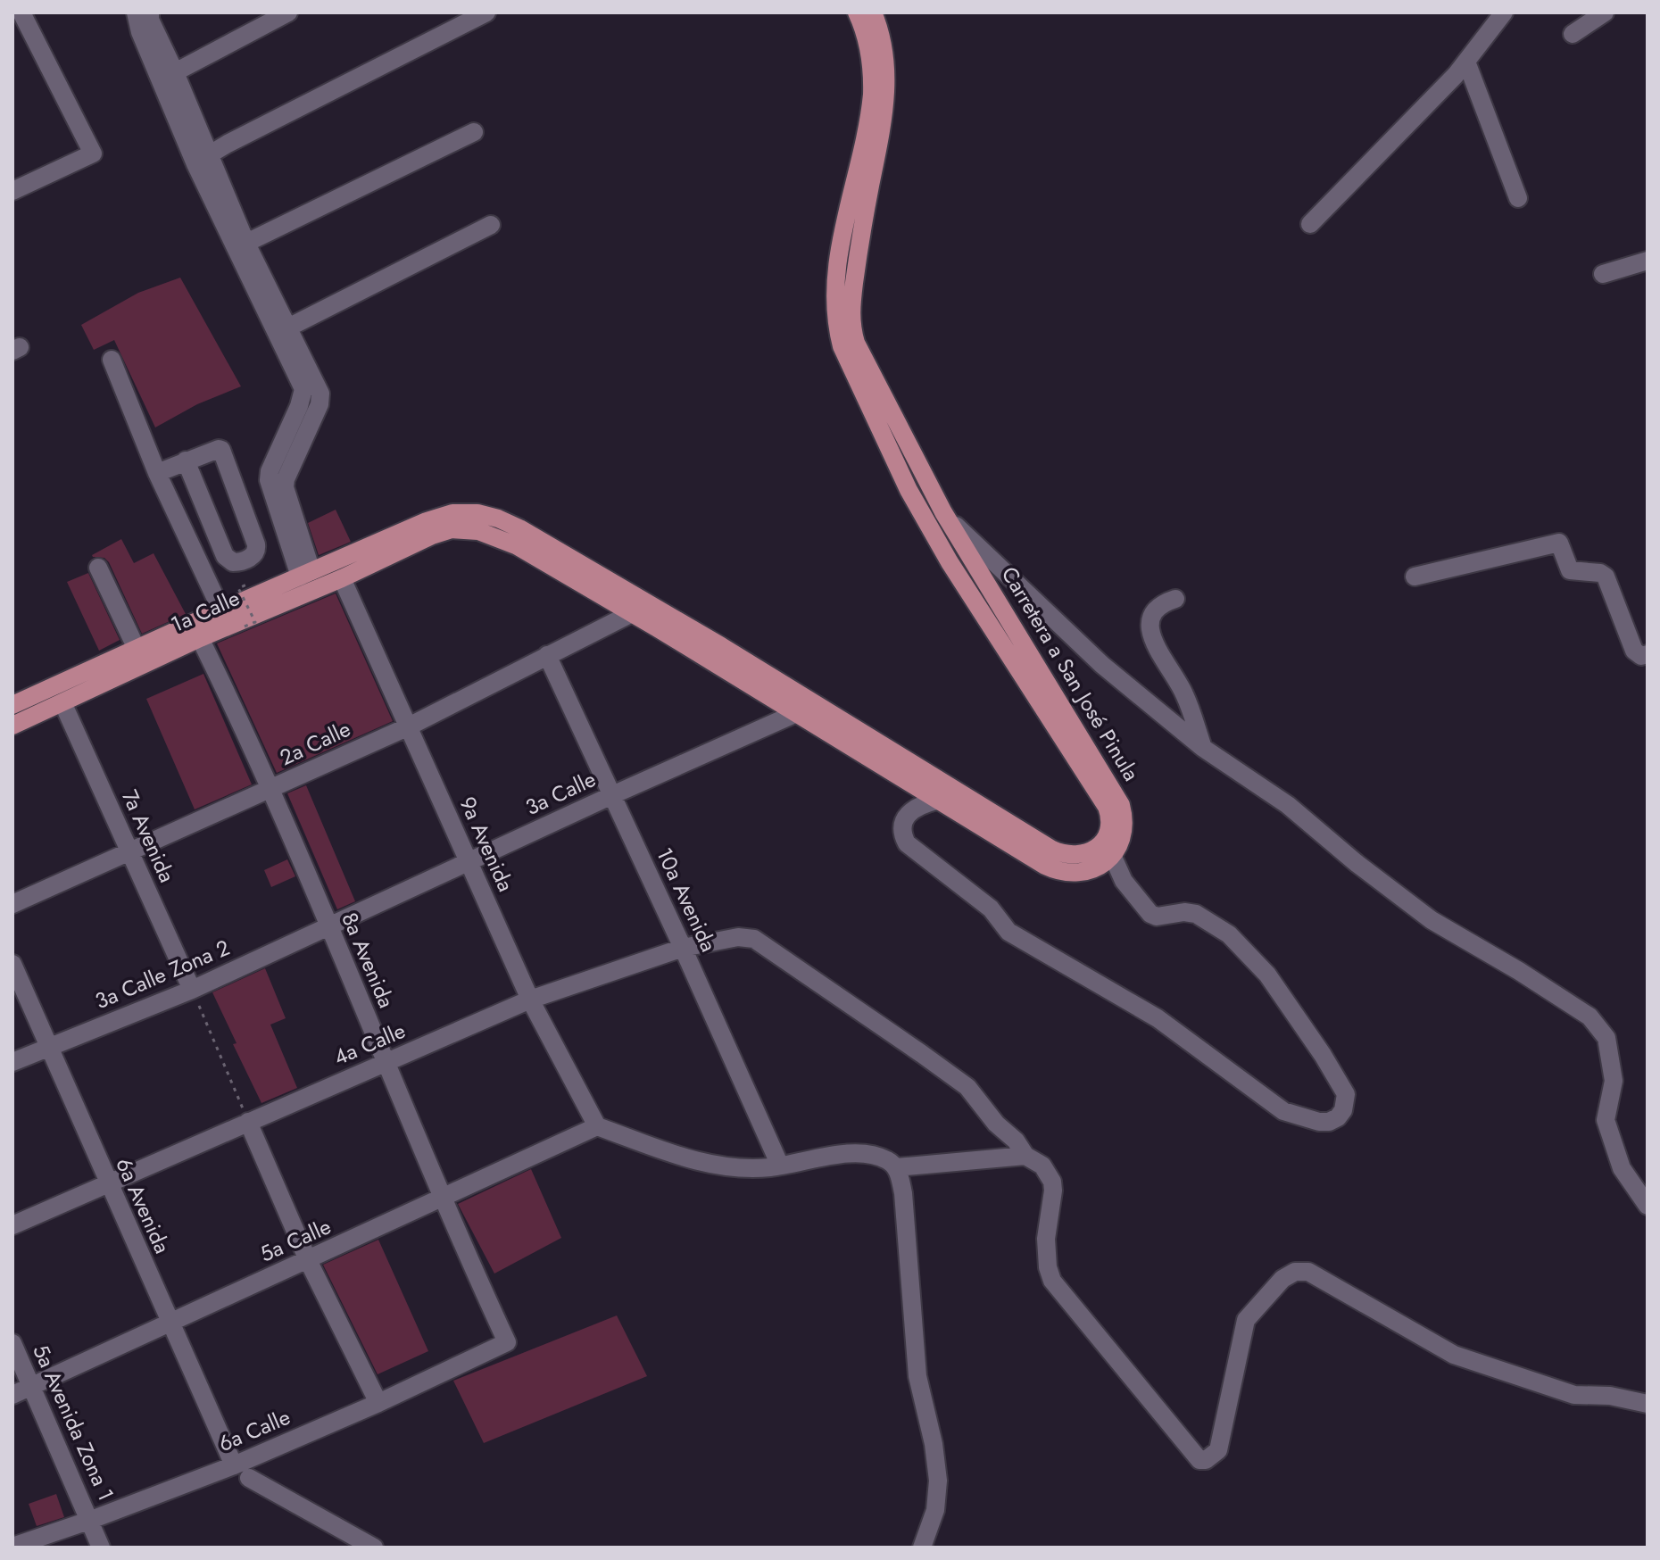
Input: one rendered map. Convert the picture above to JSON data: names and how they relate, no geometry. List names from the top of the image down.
{
  "streets": {
    "main road": ["1a Calle", "Carretera a San José Pinula"],
    "street": [
      "2a Calle",
      "3a Calle",
      "7a Avenida",
      "9a Avenida",
      "10a Avenida",
      "8a Avenida",
      "3a Calle Zona 2",
      "4a Calle",
      "6a Avenida",
      "5a Calle",
      "5a Avenida Zona 1",
      "6a Calle"
    ]
  },
  "crossings": [
    ["1a Calle", "Carretera a San José Pinula"],
    ["1a Calle", "7a Avenida"],
    ["1a Calle", "9a Avenida"],
    ["1a Calle", "8a Avenida"],
    ["Carretera a San José Pinula", "3a Calle"],
    ["2a Calle", "7a Avenida"],
    ["2a Calle", "9a Avenida"],
    ["2a Calle", "10a Avenida"],
    ["2a Calle", "8a Avenida"],
    ["3a Calle", "9a Avenida"],
    ["3a Calle", "10a Avenida"],
    ["3a Calle", "8a Avenida"],
    ["3a Calle", "3a Calle Zona 2"],
    ["7a Avenida", "3a Calle Zona 2"],
    ["9a Avenida", "4a Calle"],
    ["9a Avenida", "5a Calle"],
    ["10a Avenida", "4a Calle"],
    ["8a Avenida", "3a Calle Zona 2"],
    ["8a Avenida", "4a Calle"],
    ["8a Avenida", "5a Calle"],
    ["8a Avenida", "6a Calle"],
    ["3a Calle Zona 2", "6a Avenida"],
    ["4a Calle", "6a Avenida"],
    ["6a Avenida", "5a Calle"],
    ["6a Avenida", "6a Calle"],
    ["5a Calle", "5a Avenida Zona 1"],
    ["5a Avenida Zona 1", "6a Calle"]
  ]
}
